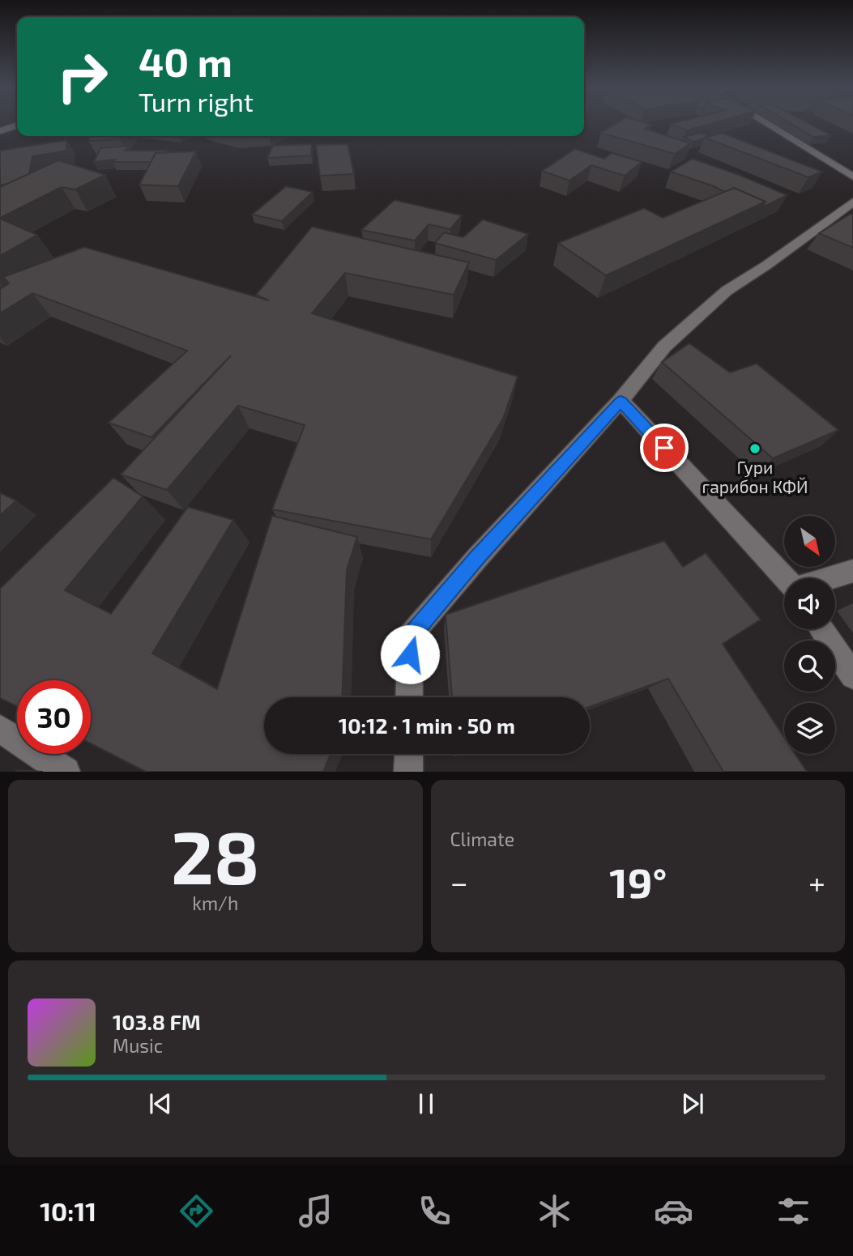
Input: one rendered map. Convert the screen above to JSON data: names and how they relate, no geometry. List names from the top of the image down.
{
  "places": ["Гури гарибон КФЙ"],
  "north": "bottom right",
  "page": {
    "turn": ["40 m", "Turn right"],
    "limit": "30",
    "trip": "10:12 · 1 min · 50 m",
    "tile": [
      ["28", "km/h"],
      "Climate"
    ],
    "heat": ["−", "19°", "+"],
    "song": ["103.8 FM", "Music"],
    "tabs": "10:11"
  }
}
